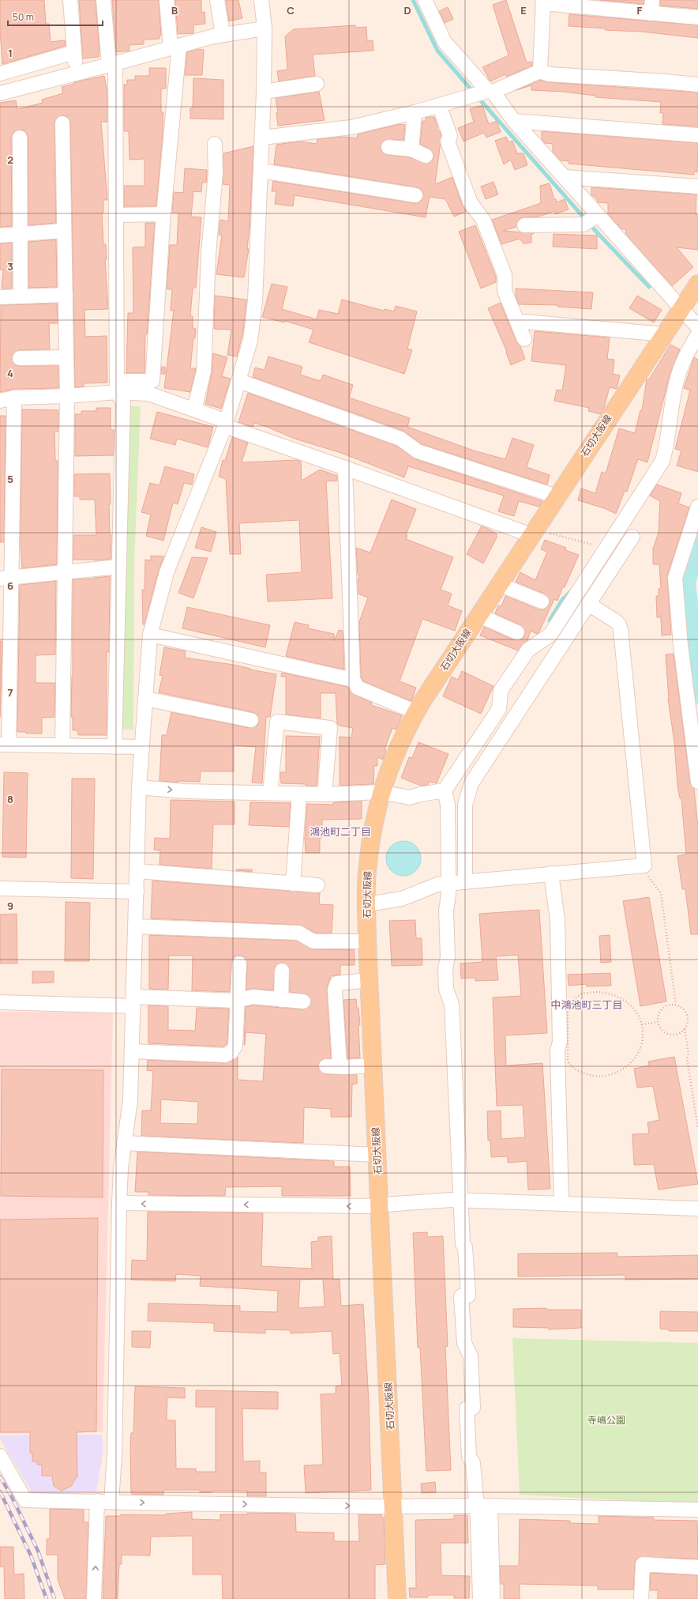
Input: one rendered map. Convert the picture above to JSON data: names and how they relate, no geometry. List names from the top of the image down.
{
  "streets": {
    "main road": ["石切大阪線"]
  },
  "districts": ["鴻池町二丁目", "中鴻池町三丁目"],
  "parks": ["寺嶋公園"],
  "scale_bar": "50 m",
  "grid": {
    "columns": [
      "B",
      "C",
      "D",
      "E",
      "F"
    ],
    "rows": [
      "1",
      "2",
      "3",
      "4",
      "5",
      "6",
      "7",
      "8",
      "9"
    ]
  }
}
